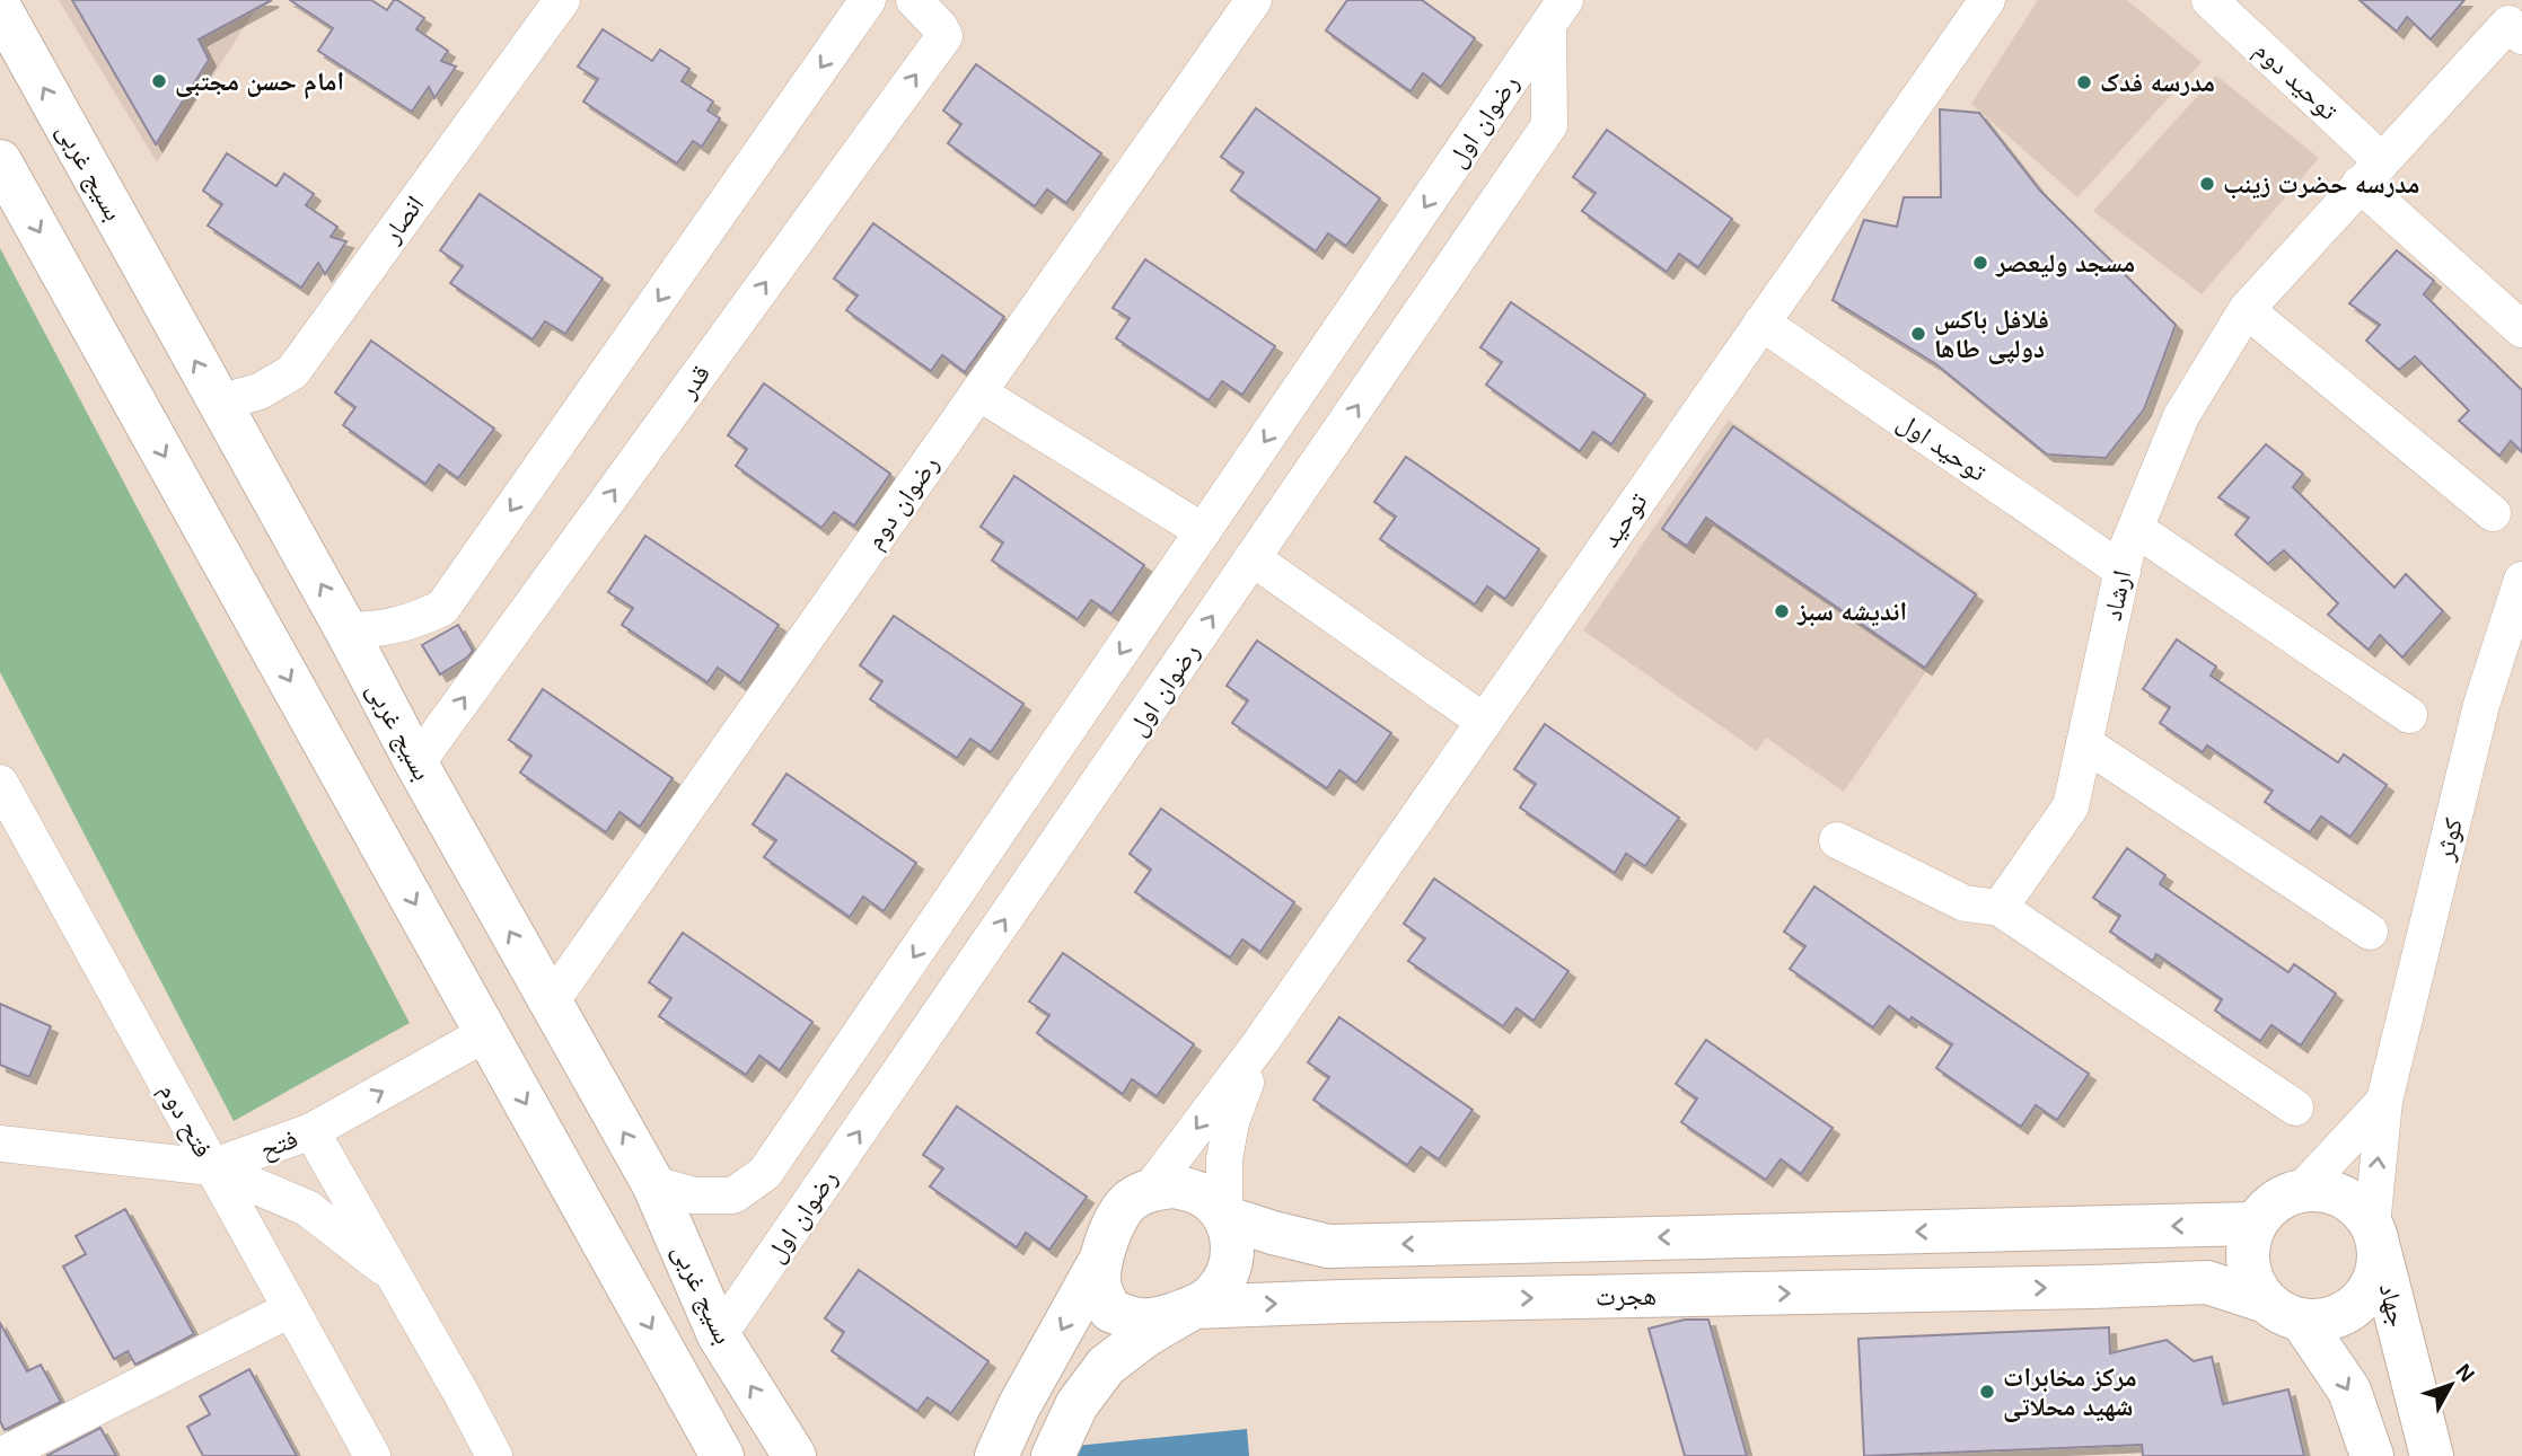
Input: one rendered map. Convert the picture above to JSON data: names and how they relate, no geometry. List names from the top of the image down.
{
  "streets": {
    "main road": ["بسیج غربی", "هجرت", "جهاد"],
    "street": [
      "توحید دوم",
      "رضوان اول",
      "انصار",
      "قدر",
      "توحید اول",
      "رضوان دوم",
      "توحید",
      "ارشاد",
      "کوثر",
      "فتح دوم",
      "فتح"
    ]
  },
  "crossings": [
    ["توحید دوم", "ارشاد"],
    ["رضوان اول", "بسیج غربی"],
    ["بسیج غربی", "انصار"],
    ["بسیج غربی", "قدر"],
    ["بسیج غربی", "رضوان دوم"],
    ["توحید اول", "توحید"],
    ["توحید اول", "ارشاد"],
    ["کوثر", "هجرت"],
    ["کوثر", "جهاد"],
    ["فتح دوم", "فتح"],
    ["هجرت", "جهاد"]
  ],
  "one_way": ["فتح"],
  "places": [
    "امام حسن مجتبی",
    "مدرسه فدک",
    "مدرسه حضرت زینب",
    "مسجد ولیعصر",
    "فلافل باکس دولپی طاها",
    "اندیشه سبز",
    "مرکز مخابرات شهید محلاتی"
  ],
  "north": "top right"
}
